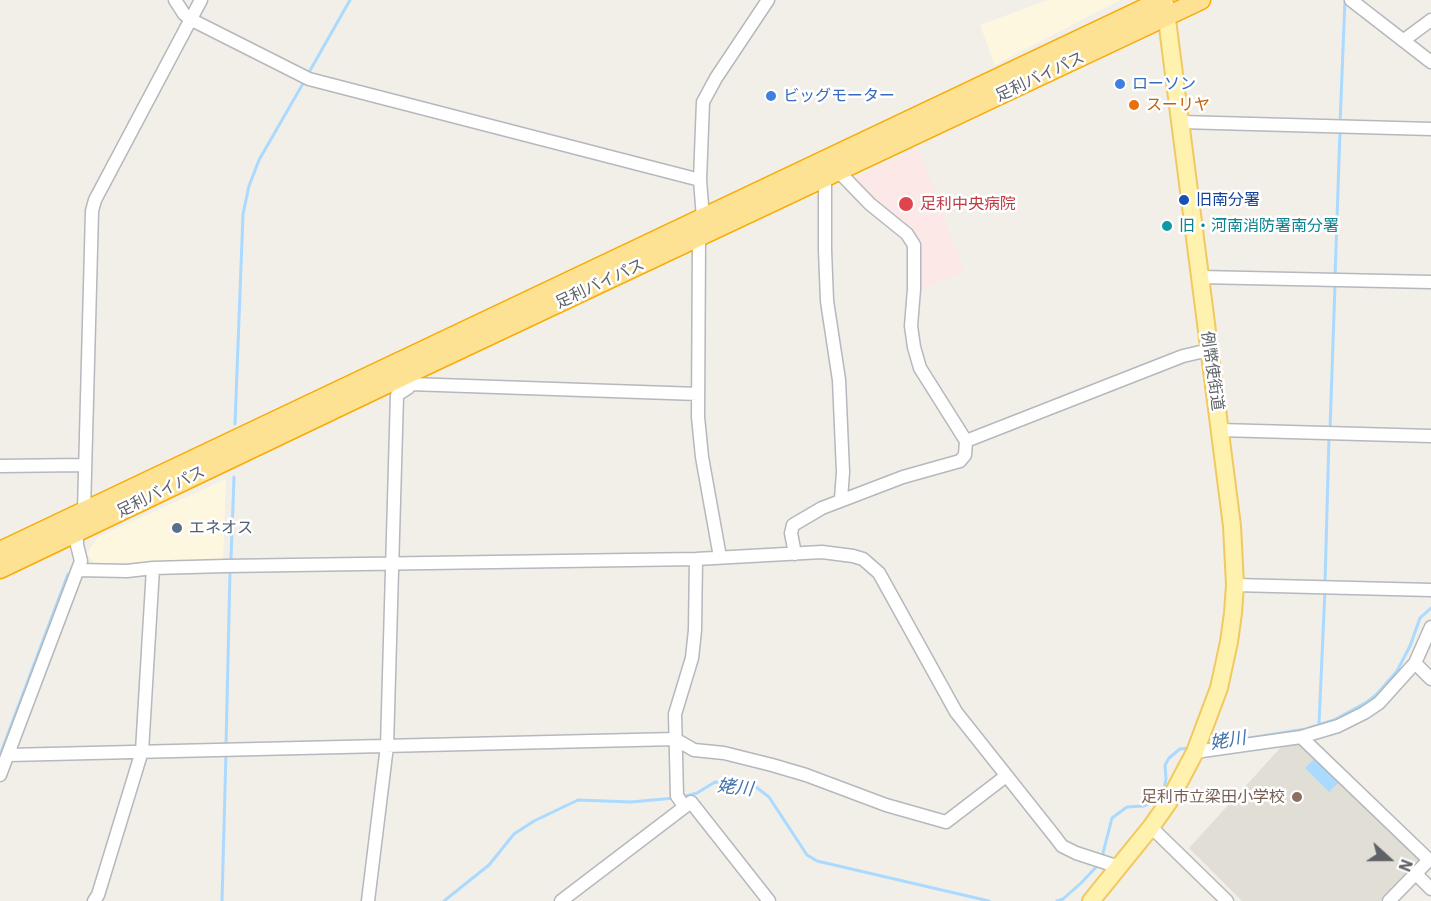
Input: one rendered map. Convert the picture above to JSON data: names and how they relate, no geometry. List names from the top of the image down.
{
  "streets": {
    "highway": ["足利バイパス"],
    "main road": ["例幣使街道"]
  },
  "crossings": [
    ["足利バイパス", "例幣使街道"]
  ],
  "water": ["姥川"],
  "places": [
    "ローソン",
    "ビッグモーター",
    "スーリヤ",
    "旧南分署",
    "足利中央病院",
    "旧・河南消防署南分署",
    "エネオス",
    "足利市立梁田小学校"
  ],
  "north": "right"
}
